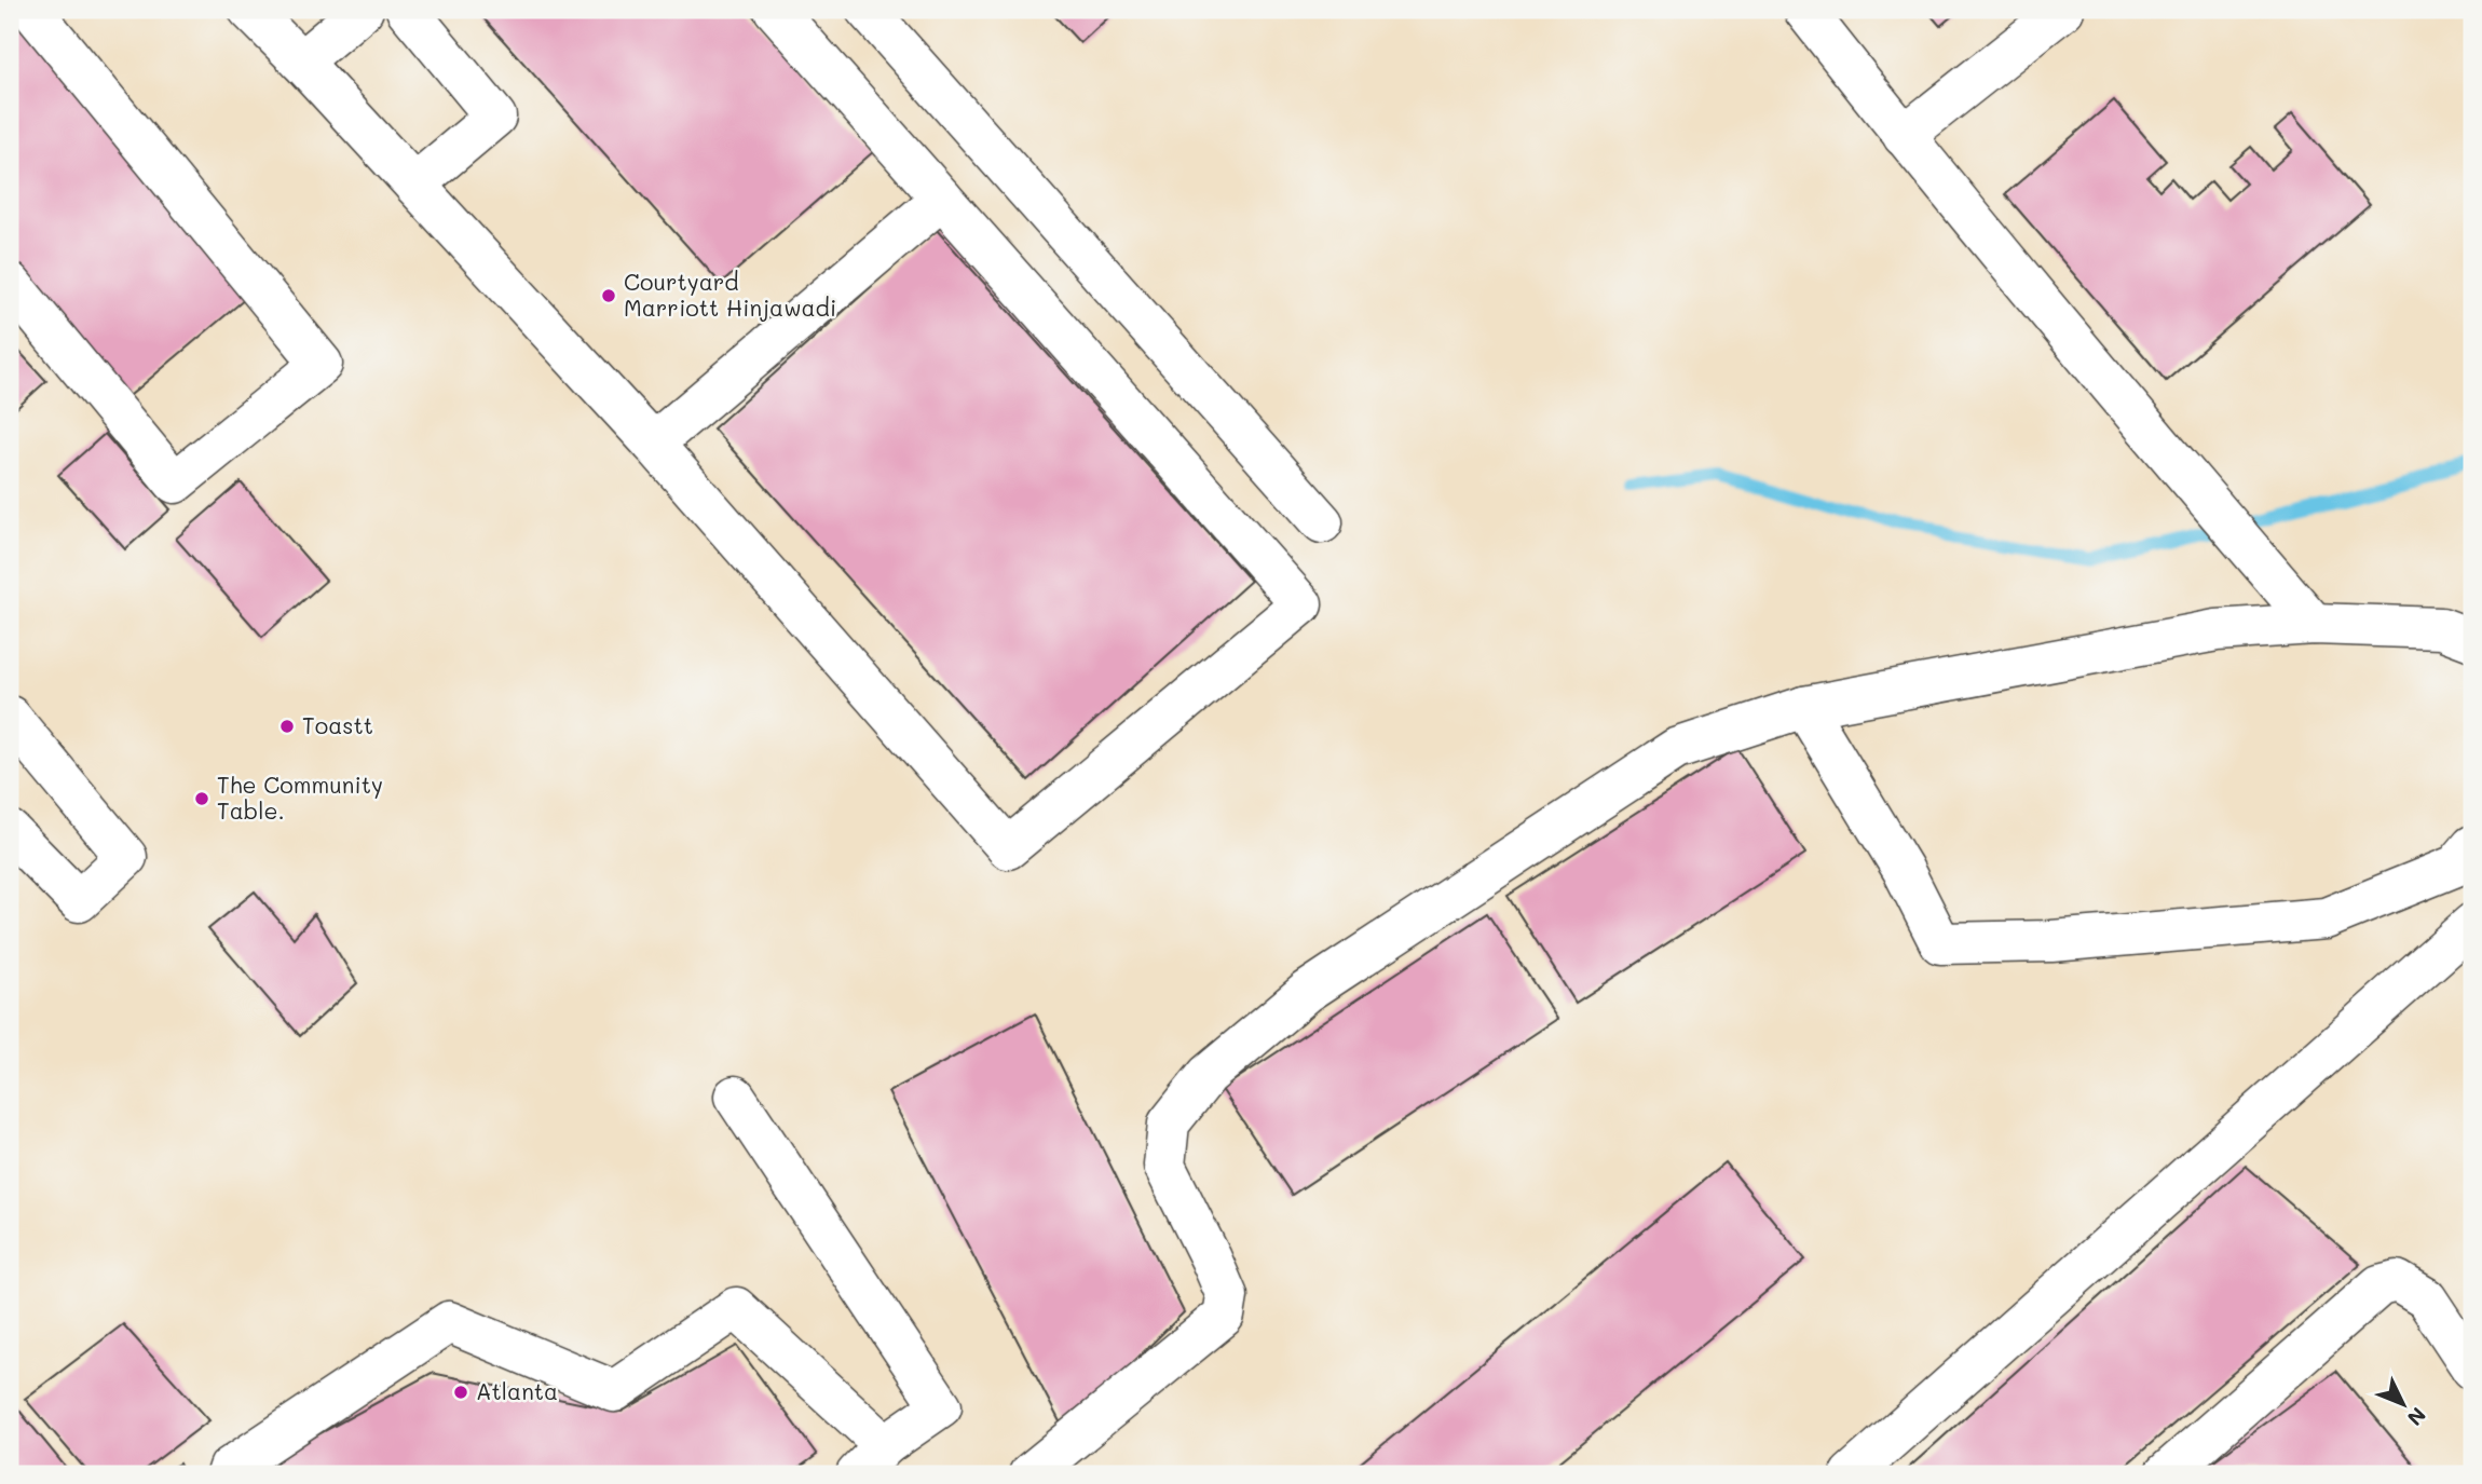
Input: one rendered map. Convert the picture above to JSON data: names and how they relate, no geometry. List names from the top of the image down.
{
  "places": [
    "Courtyard Marriott Hinjawadi",
    "Toastt",
    "The Community Table.",
    "Atlanta"
  ],
  "north": "bottom right"
}
